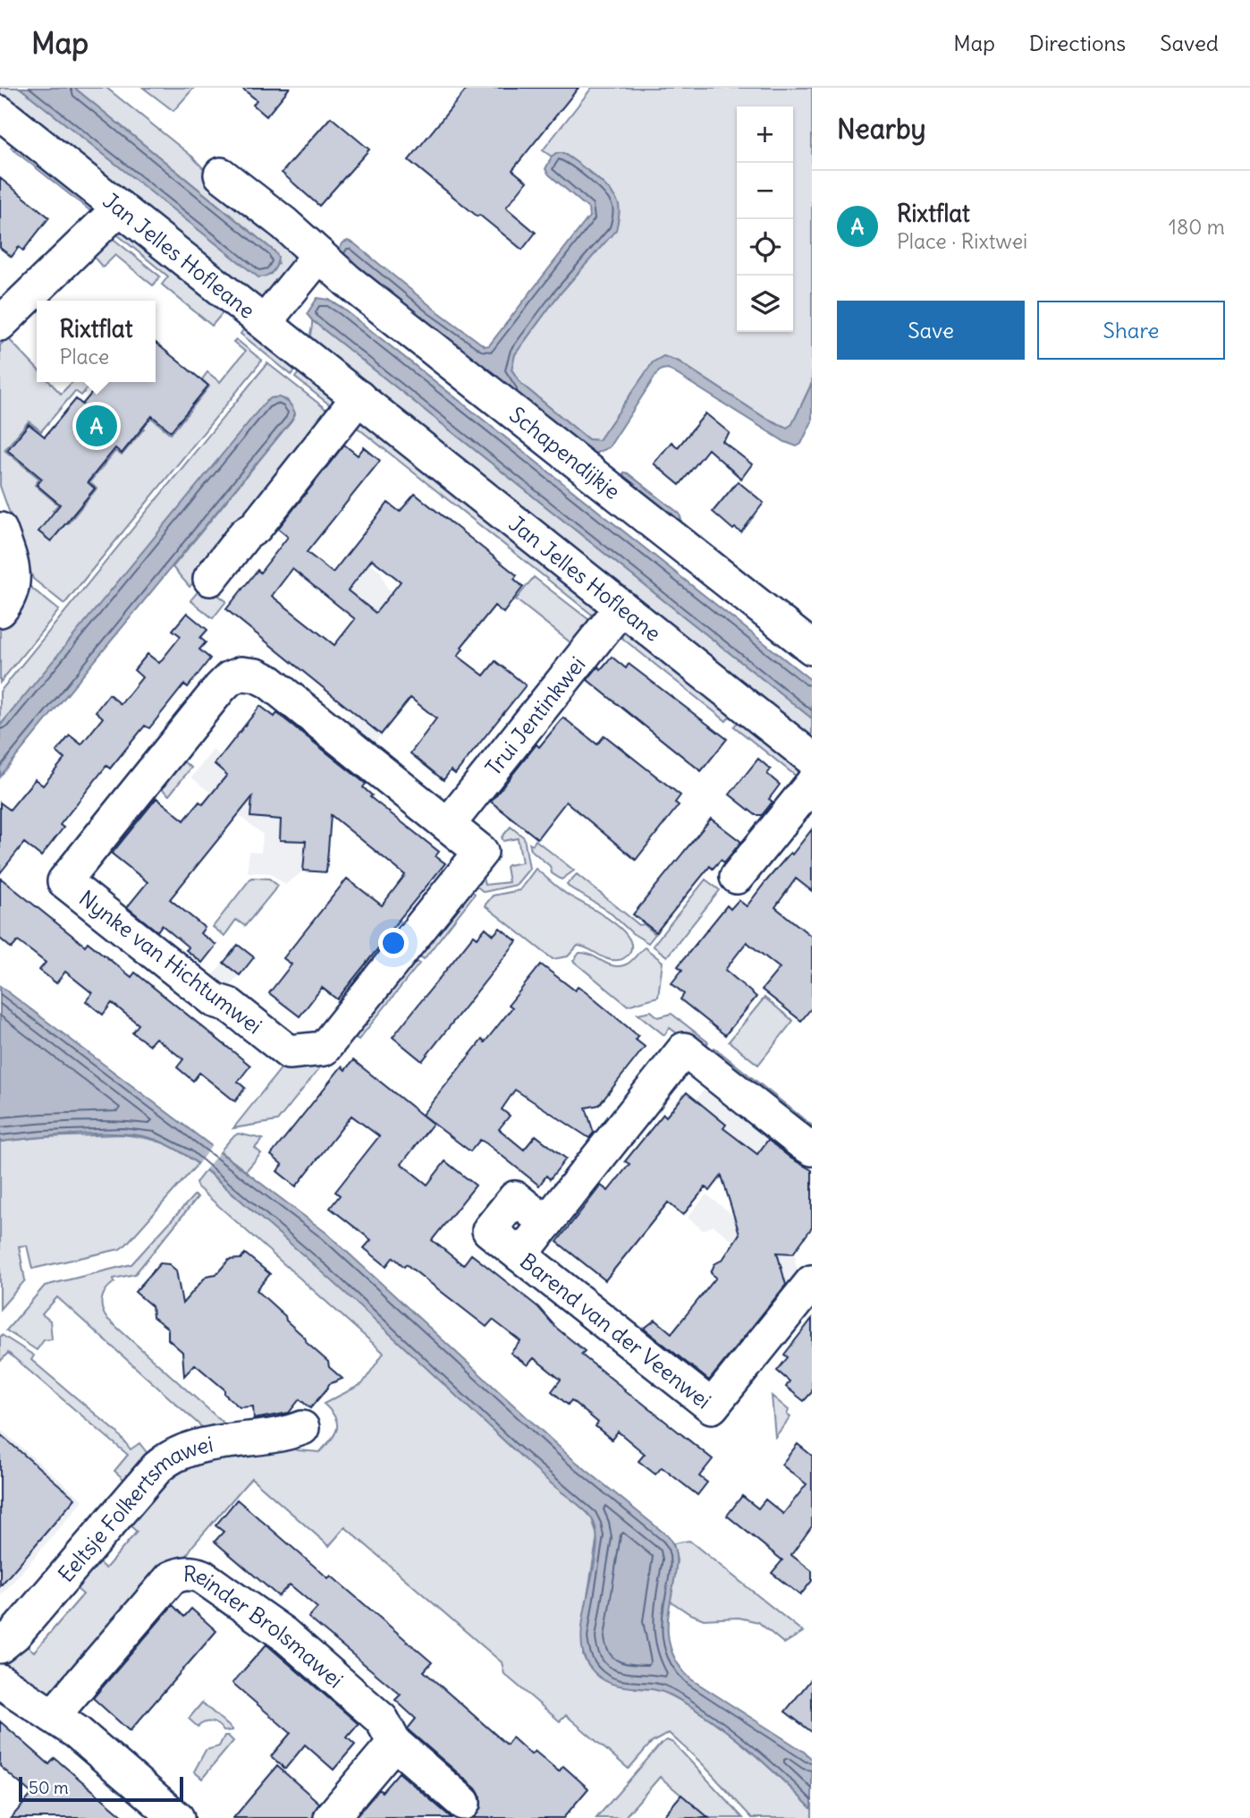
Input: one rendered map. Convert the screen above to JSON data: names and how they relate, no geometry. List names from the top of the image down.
{
  "streets": {
    "street": [
      "Jan Jelles Hofleane",
      "Schapendijkje",
      "Trui Jentinkwei",
      "Nynke van Hichtumwei",
      "Barend van der Veenwei",
      "Eeltsje Folkertsmawei",
      "Reinder Brolsmawei"
    ]
  },
  "crossings": [
    ["Jan Jelles Hofleane", "Trui Jentinkwei"],
    ["Trui Jentinkwei", "Nynke van Hichtumwei"]
  ],
  "scale_bar": "50 m",
  "page": {
    "header": "Map",
    "nav": ["Map", "Directions", "Saved"],
    "heading": "Nearby",
    "map_buttons": ["+", "−"],
    "list": [
      {
        "mark": "A",
        "name": "Rixtflat",
        "note": "Place · Rixtwei",
        "value": "180 m"
      }
    ],
    "buttons": ["Save", "Share"],
    "popup": ["Rixtflat", "Place"],
    "pins": "A",
    "scale": "50 m"
  }
}
